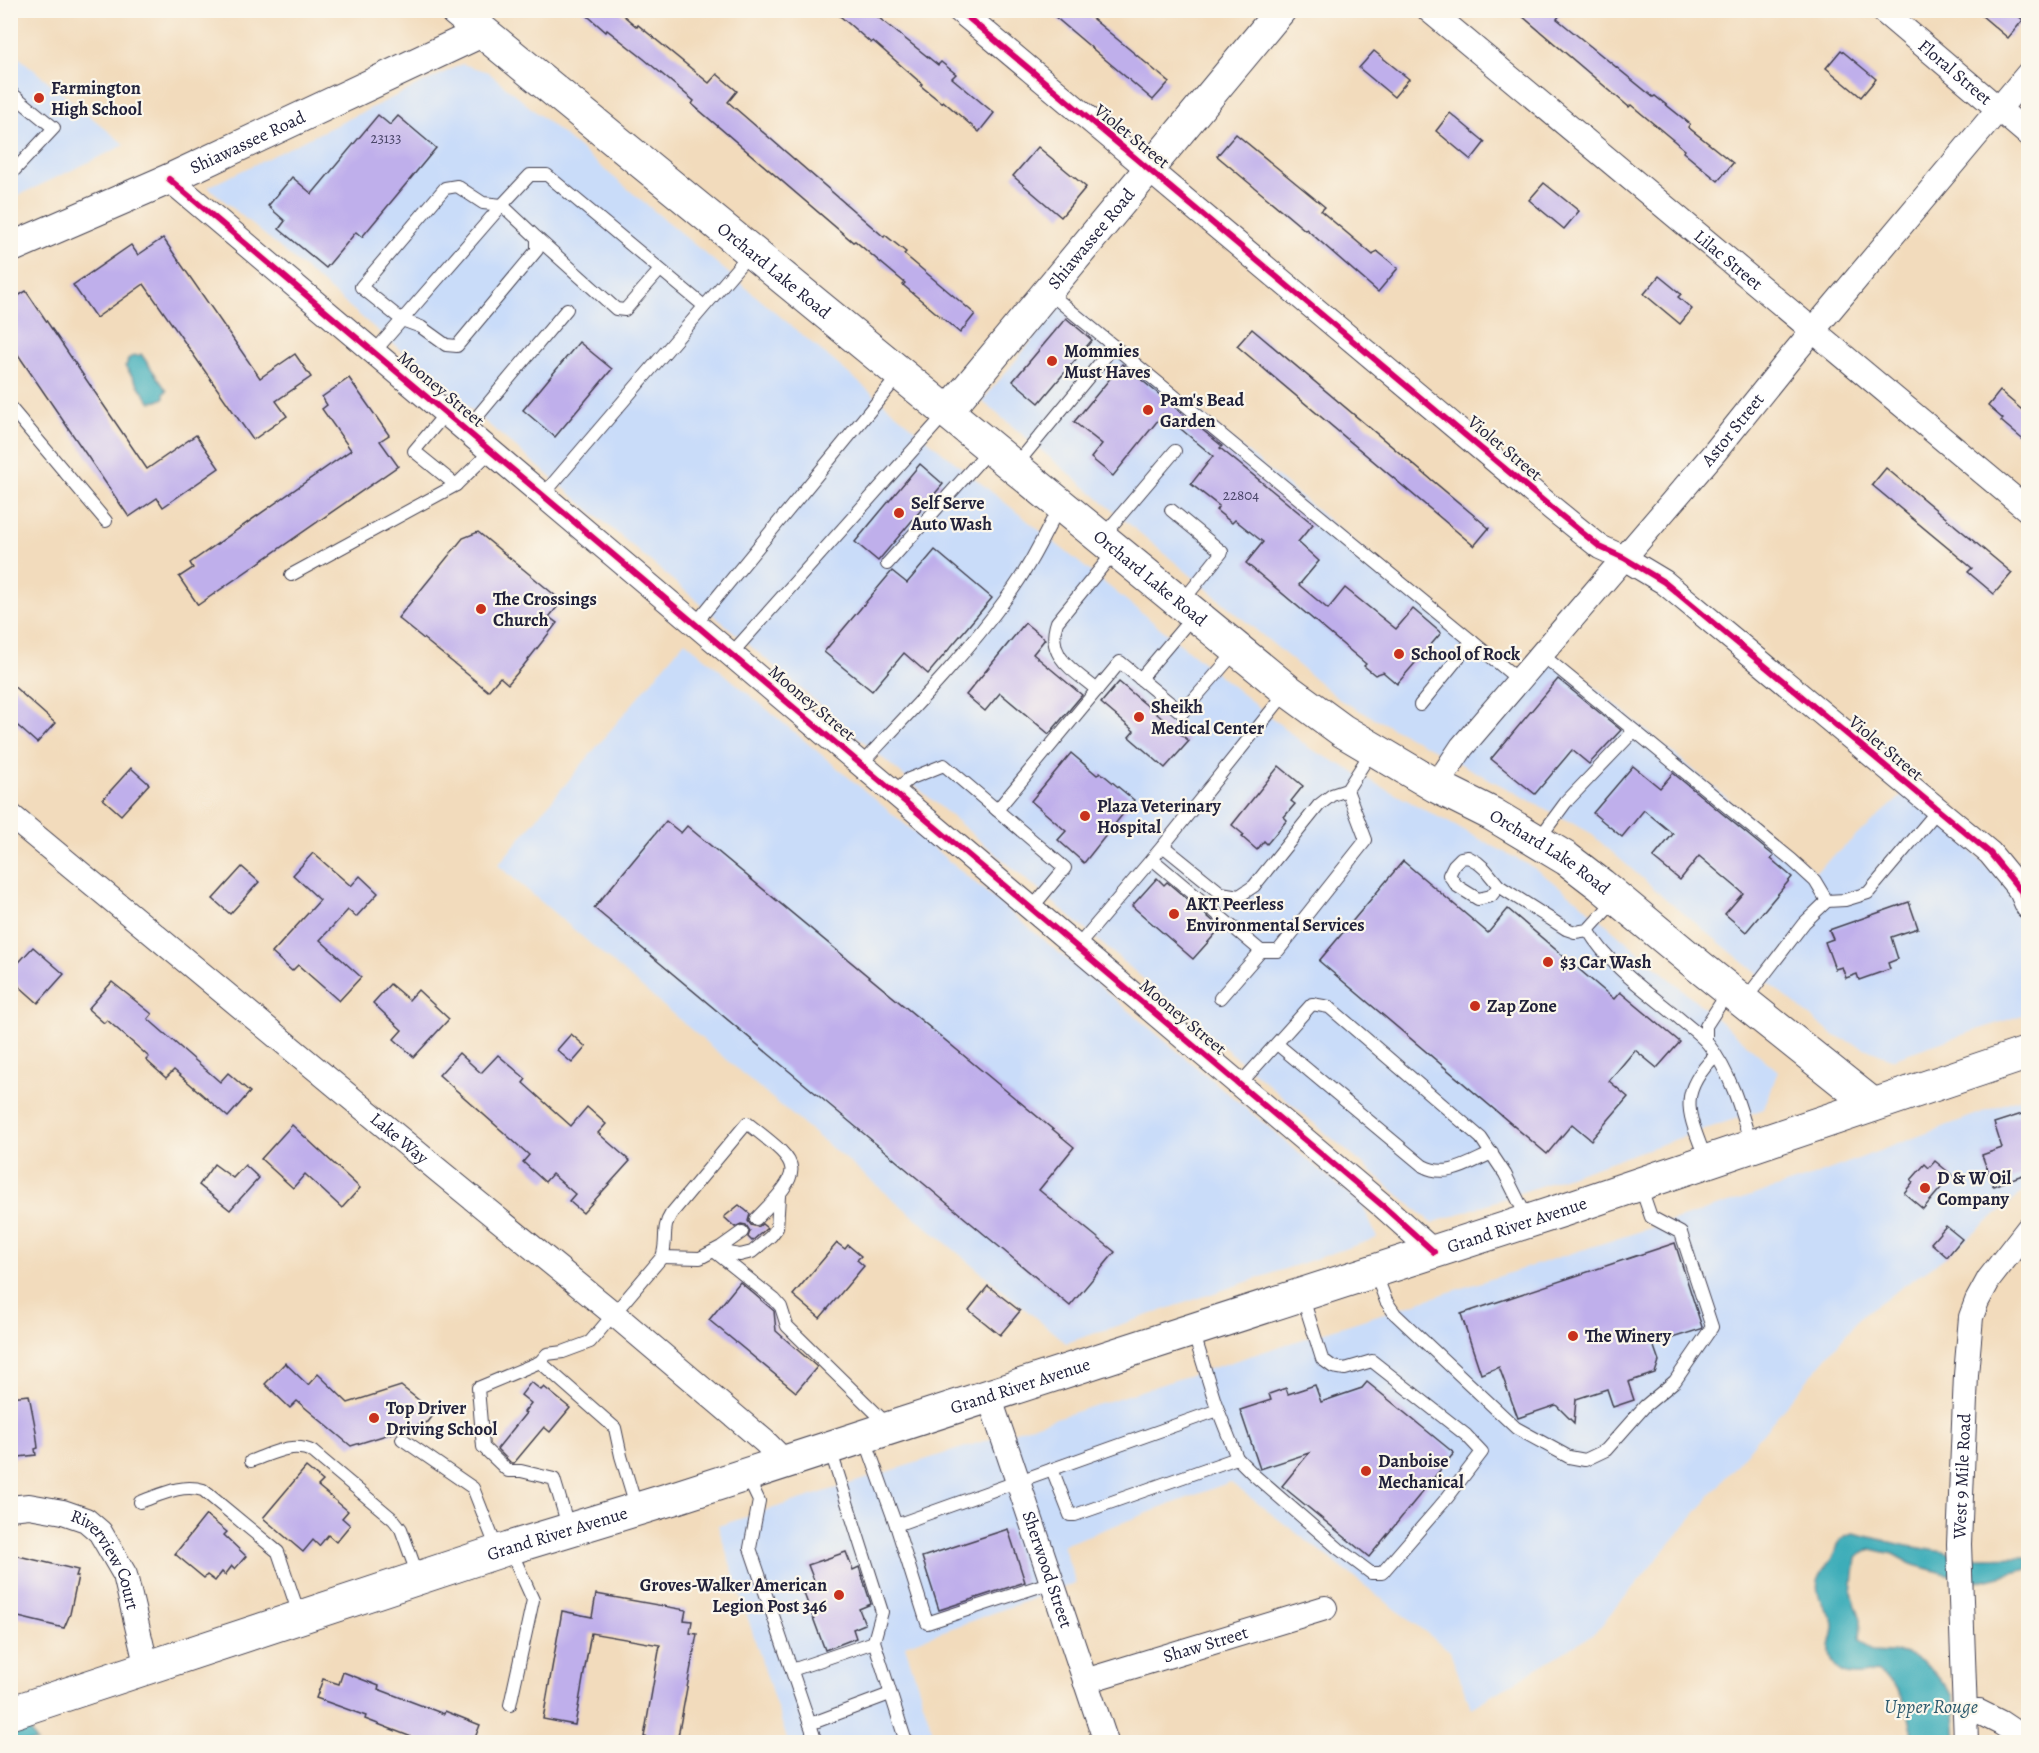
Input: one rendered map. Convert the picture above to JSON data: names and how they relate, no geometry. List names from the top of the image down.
{
  "streets": {
    "main road": ["Orchard Lake Road", "Grand River Avenue"],
    "street": [
      "Floral Street",
      "Violet Street",
      "Shiawassee Road",
      "Lilac Street",
      "Mooney Street",
      "Astor Street",
      "Lake Way",
      "West 9 Mile Road",
      "Riverview Court",
      "Sherwood Street",
      "Shaw Street"
    ]
  },
  "crossings": [
    ["Floral Street", "Astor Street"],
    ["Violet Street", "Shiawassee Road"],
    ["Violet Street", "Astor Street"],
    ["Shiawassee Road", "Orchard Lake Road"],
    ["Shiawassee Road", "Mooney Street"],
    ["Lilac Street", "Astor Street"],
    ["Orchard Lake Road", "Astor Street"],
    ["Orchard Lake Road", "Grand River Avenue"],
    ["Mooney Street", "Grand River Avenue"],
    ["Lake Way", "Grand River Avenue"],
    ["Grand River Avenue", "Riverview Court"],
    ["Grand River Avenue", "Sherwood Street"],
    ["Sherwood Street", "Shaw Street"]
  ],
  "water": ["Upper Rouge"],
  "places": [
    "Farmington High School",
    "Mommies Must Haves",
    "Pam's Bead Garden",
    "Self Serve Auto Wash",
    "The Crossings Church",
    "School of Rock",
    "Sheikh Medical Center",
    "Plaza Veterinary Hospital",
    "AKT Peerless Environmental Services",
    "$3 Car Wash",
    "Zap Zone",
    "D & W Oil Company",
    "The Winery",
    "Top Driver Driving School",
    "Danboise Mechanical",
    "Groves-Walker American Legion Post 346"
  ],
  "house_numbers": ["23133", "22804"]
}
